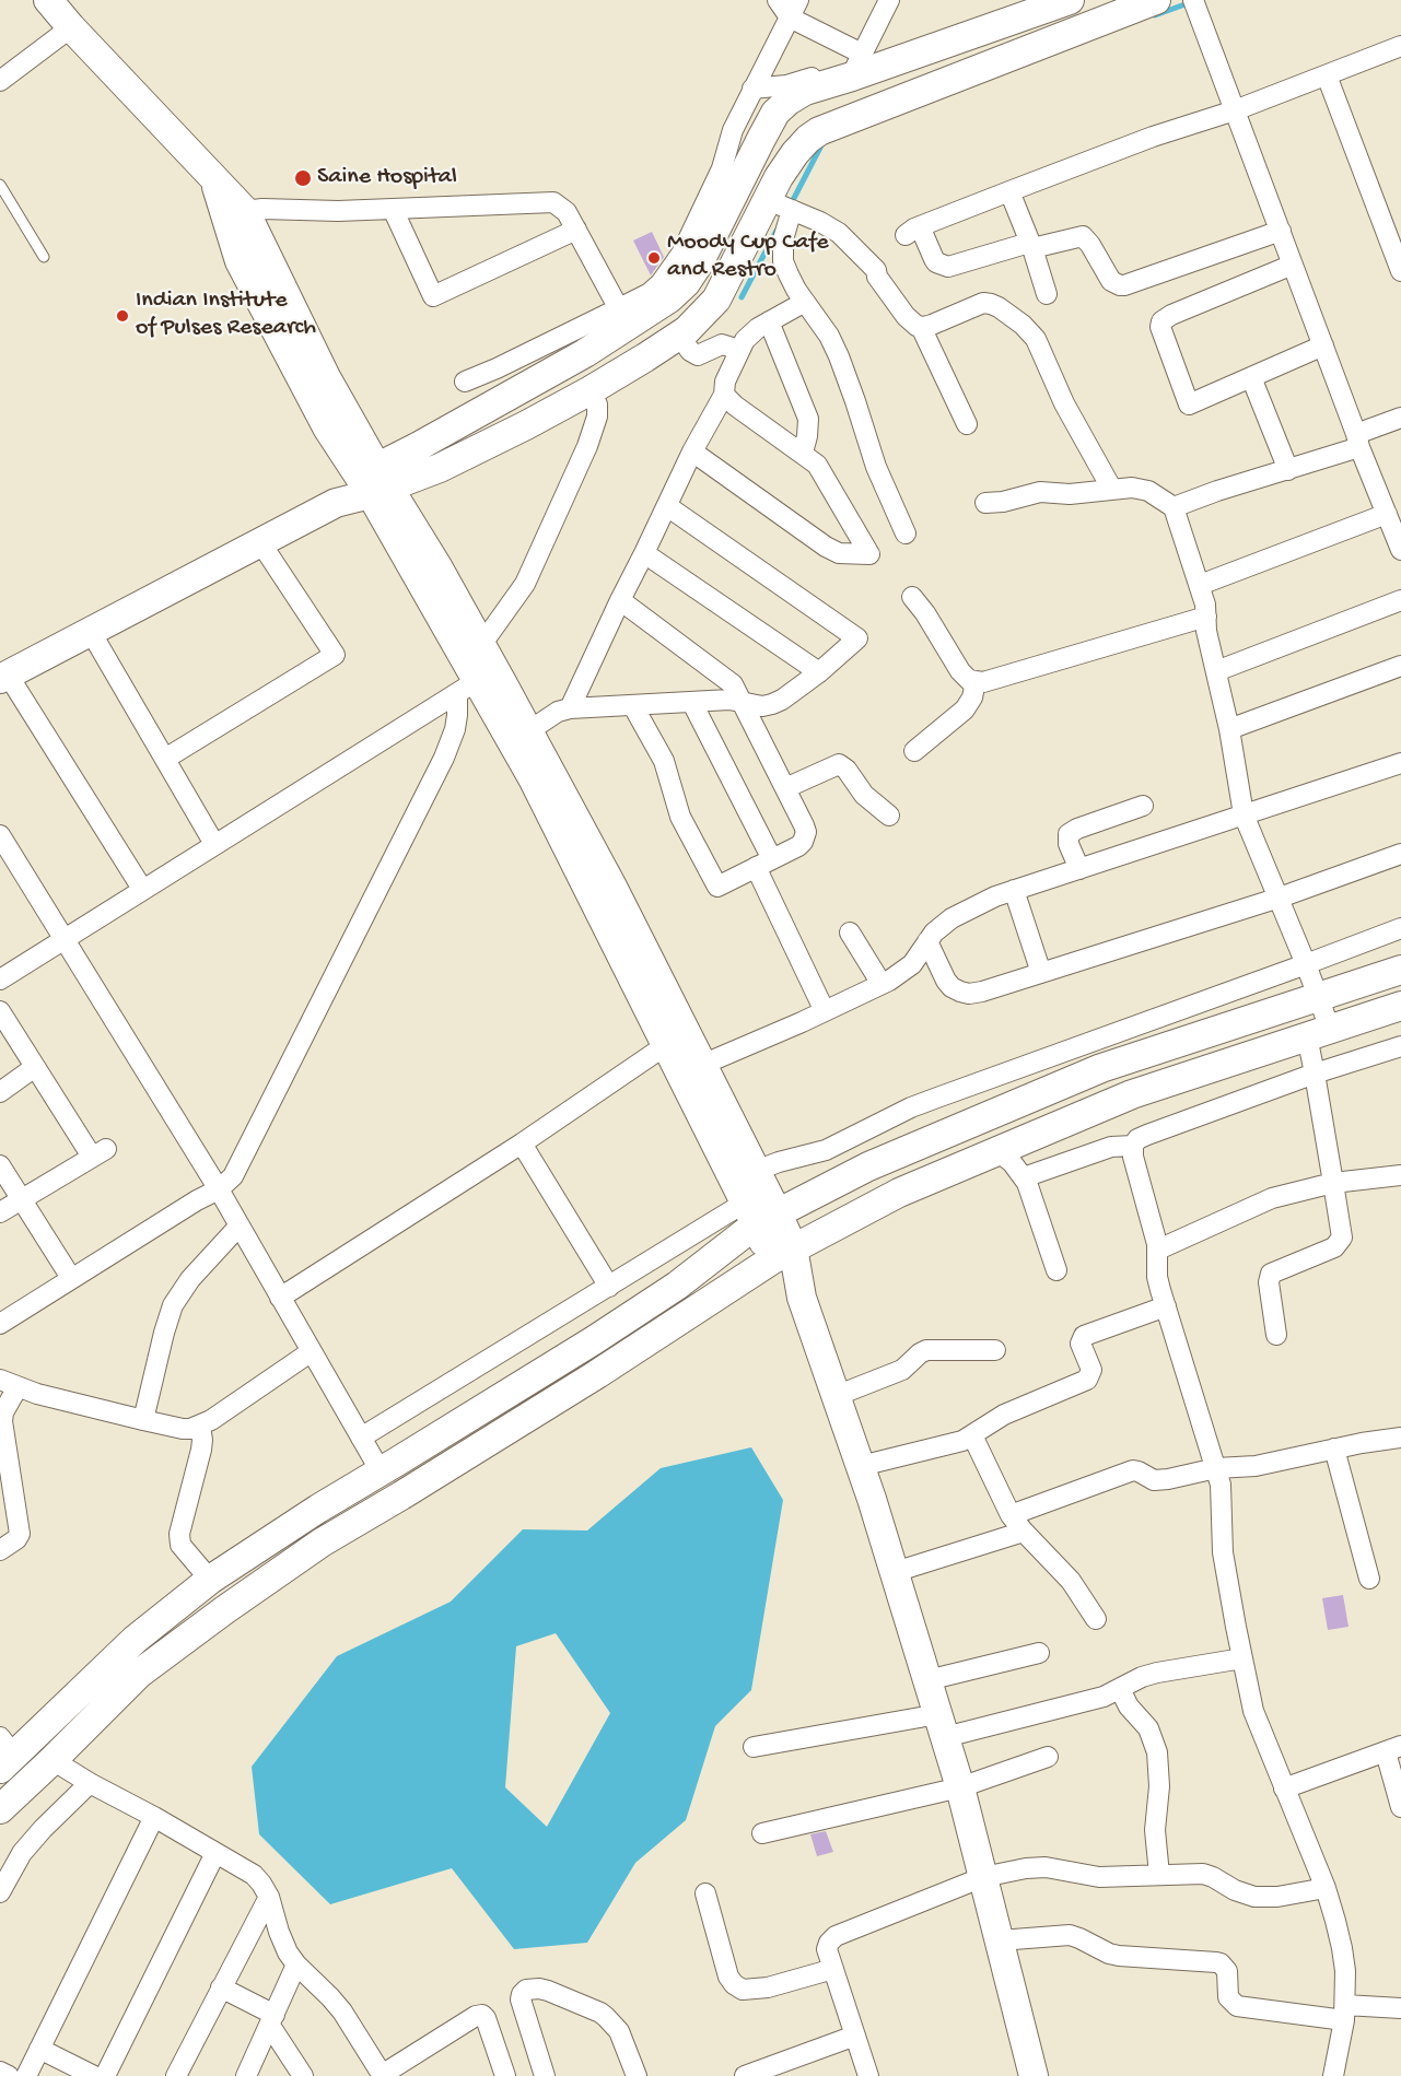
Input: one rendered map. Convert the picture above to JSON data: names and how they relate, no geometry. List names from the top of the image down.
{
  "places": ["Saine Hospital", "Moody Cup Cafe and Restro", "Indian Institute of Pulses Research"]
}
